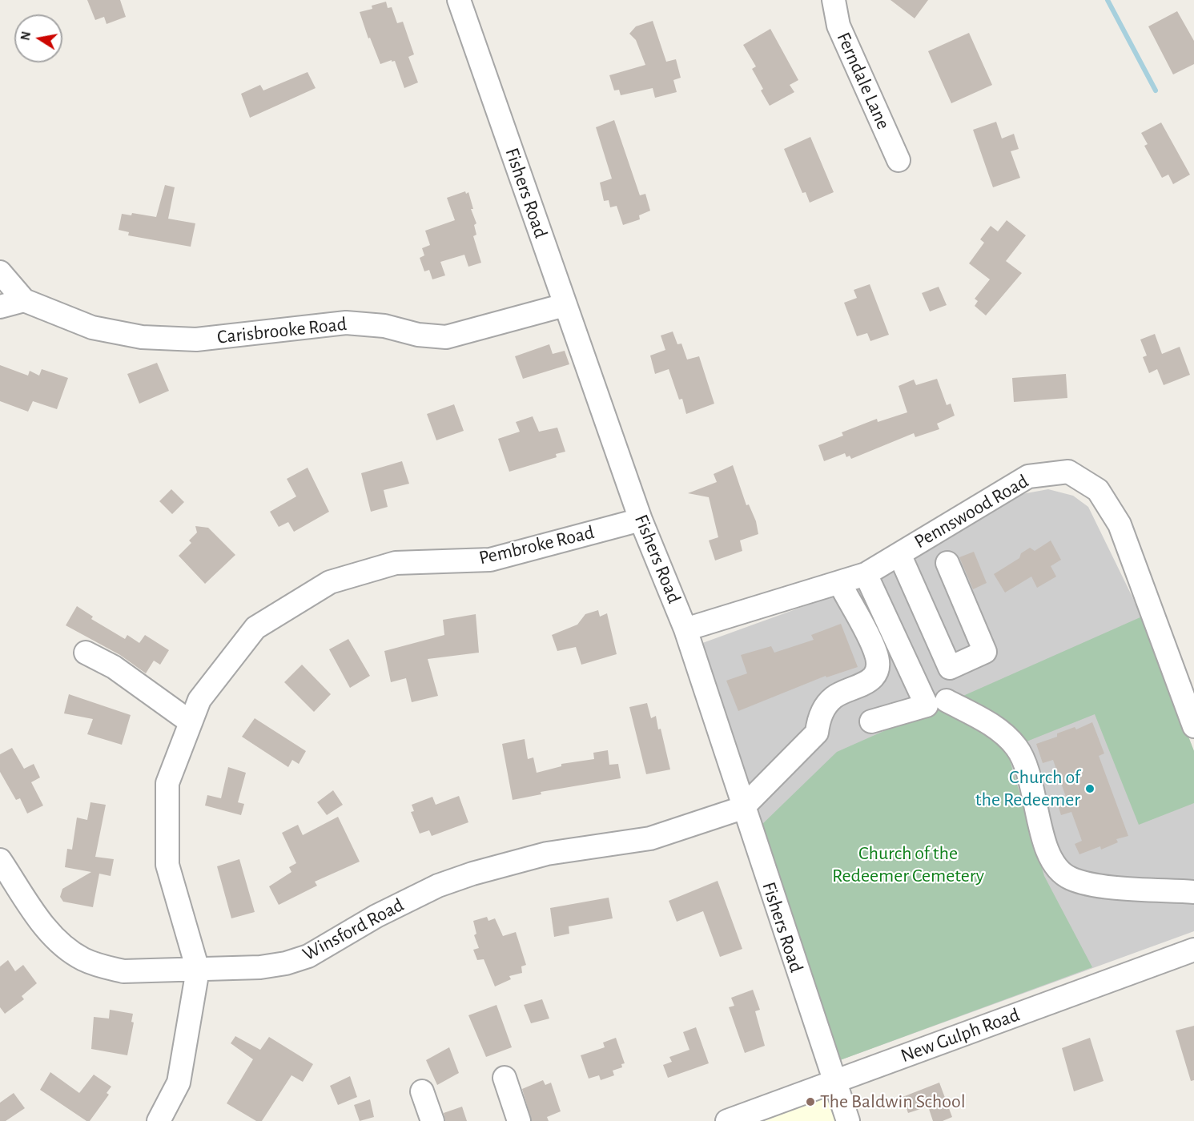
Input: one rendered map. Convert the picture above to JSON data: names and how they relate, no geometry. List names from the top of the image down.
{
  "streets": {
    "street": [
      "Ferndale Lane",
      "Fishers Road",
      "Carisbrooke Road",
      "Pennswood Road",
      "Pembroke Road",
      "Winsford Road",
      "New Gulph Road"
    ]
  },
  "crossings": [
    ["Fishers Road", "Carisbrooke Road"],
    ["Fishers Road", "Pennswood Road"],
    ["Fishers Road", "Pembroke Road"],
    ["Fishers Road", "Winsford Road"],
    ["Fishers Road", "New Gulph Road"],
    ["Pembroke Road", "Winsford Road"]
  ],
  "parks": ["Church of the Redeemer Cemetery"],
  "places": ["Church of the Redeemer", "The Baldwin School"],
  "north": "left"
}
